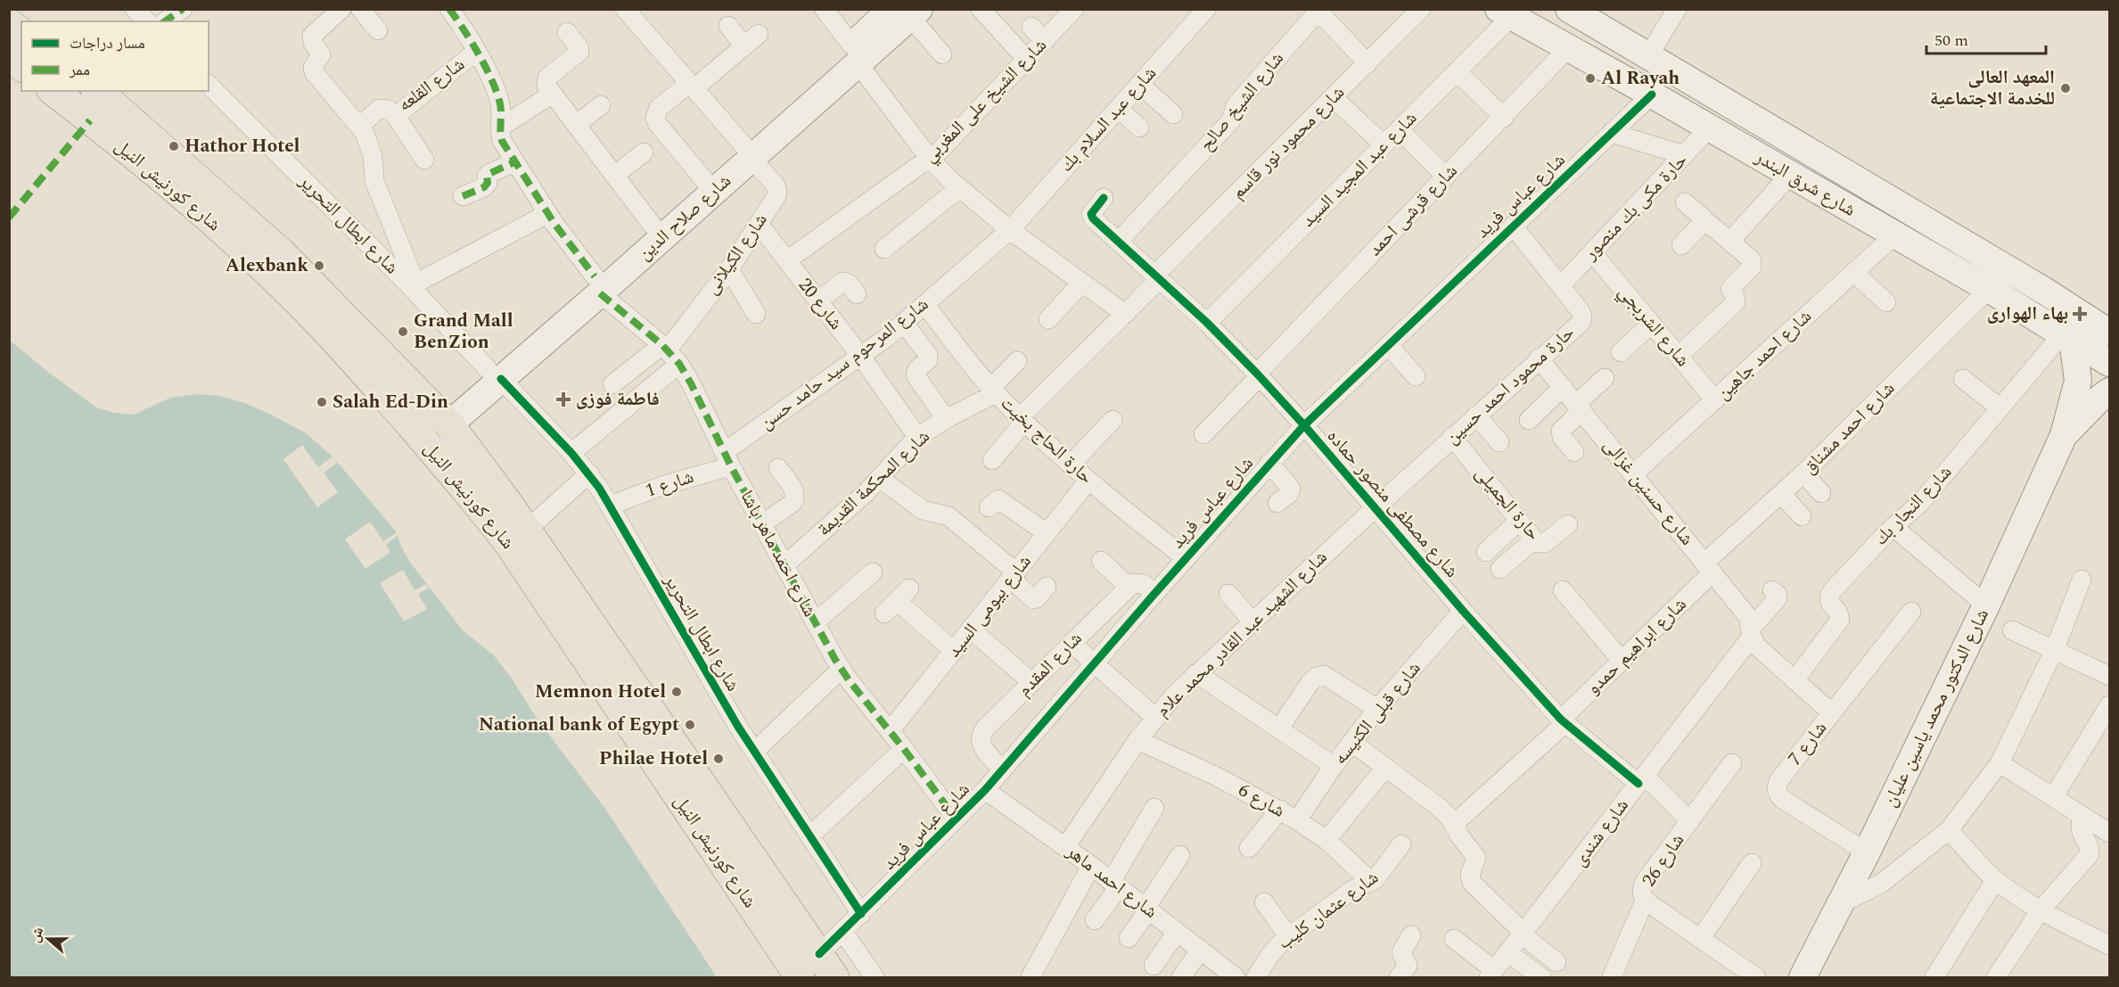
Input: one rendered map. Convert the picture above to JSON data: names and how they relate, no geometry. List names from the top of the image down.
{
  "streets": {
    "main road": [
      "شارع شرق البندر",
      "شارع كورنيش النيل",
      "شارع صلاح الدين",
      "شارع الدكتور محمد ياسين عليان"
    ],
    "street": [
      "شارع القلعه",
      "شارع الشيخ على المغربي",
      "شارع الشيخ صالح",
      "شارع عبد السلام بك",
      "شارع محمود نور قاسم",
      "شارع عبد المجيد السيد",
      "شارع عباس فريد",
      "حارة مكى بك منصور",
      "شارع قرشى احمد",
      "شارع ابطال التحرير",
      "شارع الكيلانى",
      "شارع 20",
      "شارع الشربجي",
      "شارع احمد جاهين",
      "شارع المرحوم سيد حامد حسن",
      "حارة محمود احمد حسين",
      "شارع احمد مشناق",
      "حارة الحاج بخيت",
      "شارع المحكمة القديمة",
      "شارع 1",
      "شارع حسنين غزالى",
      "شارع مصطفى منصور حماده",
      "حارة الجميلى",
      "شارع النجار بك",
      "شارع احمد ماهر باشا",
      "شارع بيومى السيد",
      "شارع الشهيد عبد القادر محمد علام",
      "شارع ابراهيم حمدو",
      "شارع المقدم",
      "شارع قبلى الكنيسه",
      "شارع 7",
      "شارع 6",
      "شارع شندى",
      "شارع 26",
      "شارع احمد ماهر",
      "شارع عثمان كليب"
    ]
  },
  "crossings": [
    ["شارع القلعه", "شارع احمد ماهر باشا"],
    ["شارع الشيخ على المغربي", "شارع 20"],
    ["شارع الشيخ صالح", "شارع محمود نور قاسم"],
    ["شارع الشيخ صالح", "شارع مصطفى منصور حماده"],
    ["شارع عبد السلام بك", "شارع المرحوم سيد حامد حسن"],
    ["شارع محمود نور قاسم", "حارة الحاج بخيت"],
    ["شارع محمود نور قاسم", "شارع مصطفى منصور حماده"],
    ["شارع عبد المجيد السيد", "شارع شرق البندر"],
    ["شارع عبد المجيد السيد", "شارع مصطفى منصور حماده"],
    ["شارع شرق البندر", "شارع عباس فريد"],
    ["شارع شرق البندر", "حارة مكى بك منصور"],
    ["شارع شرق البندر", "شارع قرشى احمد"],
    ["شارع شرق البندر", "شارع احمد جاهين"],
    ["شارع شرق البندر", "شارع احمد مشناق"],
    ["شارع شرق البندر", "شارع النجار بك"],
    ["شارع شرق البندر", "شارع الدكتور محمد ياسين عليان"],
    ["شارع كورنيش النيل", "شارع عباس فريد"],
    ["شارع كورنيش النيل", "شارع صلاح الدين"],
    ["شارع عباس فريد", "شارع ابطال التحرير"],
    ["شارع عباس فريد", "حارة محمود احمد حسين"],
    ["شارع عباس فريد", "حارة الحاج بخيت"],
    ["شارع عباس فريد", "شارع مصطفى منصور حماده"],
    ["شارع عباس فريد", "شارع احمد ماهر باشا"],
    ["شارع عباس فريد", "شارع المقدم"],
    ["شارع عباس فريد", "شارع احمد ماهر"],
    ["حارة مكى بك منصور", "شارع الشربجي"],
    ["حارة مكى بك منصور", "حارة محمود احمد حسين"],
    ["شارع قرشى احمد", "شارع مصطفى منصور حماده"],
    ["شارع صلاح الدين", "شارع ابطال التحرير"],
    ["شارع صلاح الدين", "شارع الكيلانى"],
    ["شارع صلاح الدين", "شارع احمد ماهر باشا"],
    ["شارع ابطال التحرير", "شارع 1"],
    ["شارع الكيلانى", "شارع 20"],
    ["شارع الكيلانى", "شارع احمد ماهر باشا"],
    ["شارع 20", "شارع المرحوم سيد حامد حسن"],
    ["شارع 20", "شارع المحكمة القديمة"],
    ["شارع الشربجي", "شارع احمد جاهين"],
    ["شارع احمد جاهين", "شارع حسنين غزالى"],
    ["شارع المرحوم سيد حامد حسن", "حارة الحاج بخيت"],
    ["شارع المرحوم سيد حامد حسن", "شارع 1"],
    ["شارع المرحوم سيد حامد حسن", "شارع احمد ماهر باشا"],
    ["حارة محمود احمد حسين", "شارع حسنين غزالى"],
    ["حارة محمود احمد حسين", "شارع مصطفى منصور حماده"],
    ["حارة محمود احمد حسين", "حارة الجميلى"],
    ["حارة محمود احمد حسين", "شارع الشهيد عبد القادر محمد علام"],
    ["شارع احمد مشناق", "شارع حسنين غزالى"],
    ["شارع احمد مشناق", "شارع ابراهيم حمدو"],
    ["حارة الحاج بخيت", "شارع المحكمة القديمة"],
    ["حارة الحاج بخيت", "شارع بيومى السيد"],
    ["شارع المحكمة القديمة", "شارع احمد ماهر باشا"],
    ["شارع 1", "شارع احمد ماهر باشا"],
    ["شارع حسنين غزالى", "شارع ابراهيم حمدو"],
    ["شارع حسنين غزالى", "شارع شندى"],
    ["شارع مصطفى منصور حماده", "شارع الشهيد عبد القادر محمد علام"],
    ["شارع مصطفى منصور حماده", "شارع ابراهيم حمدو"],
    ["شارع مصطفى منصور حماده", "شارع قبلى الكنيسه"],
    ["شارع مصطفى منصور حماده", "شارع شندى"],
    ["شارع مصطفى منصور حماده", "شارع 26"],
    ["شارع النجار بك", "شارع الدكتور محمد ياسين عليان"],
    ["شارع احمد ماهر باشا", "شارع بيومى السيد"],
    ["شارع الشهيد عبد القادر محمد علام", "شارع 6"],
    ["شارع الشهيد عبد القادر محمد علام", "شارع احمد ماهر"],
    ["شارع الدكتور محمد ياسين عليان", "شارع 7"],
    ["شارع قبلى الكنيسه", "شارع 6"],
    ["شارع 6", "شارع عثمان كليب"]
  ],
  "places": {
    "other": [
      "Al Rayah",
      "المعهد العالى للخدمة الاجتماعية",
      "Hathor Hotel",
      "Alexbank",
      "Grand Mall BenZion",
      "Salah Ed-Din",
      "Memnon Hotel",
      "National bank of Egypt",
      "Philae Hotel"
    ],
    "health": ["بهاء الهوارى", "فاطمة فوزى"]
  },
  "legend": ["مسار دراجات", "ممر"],
  "scale_bar": "50 m",
  "north": "left"
}
